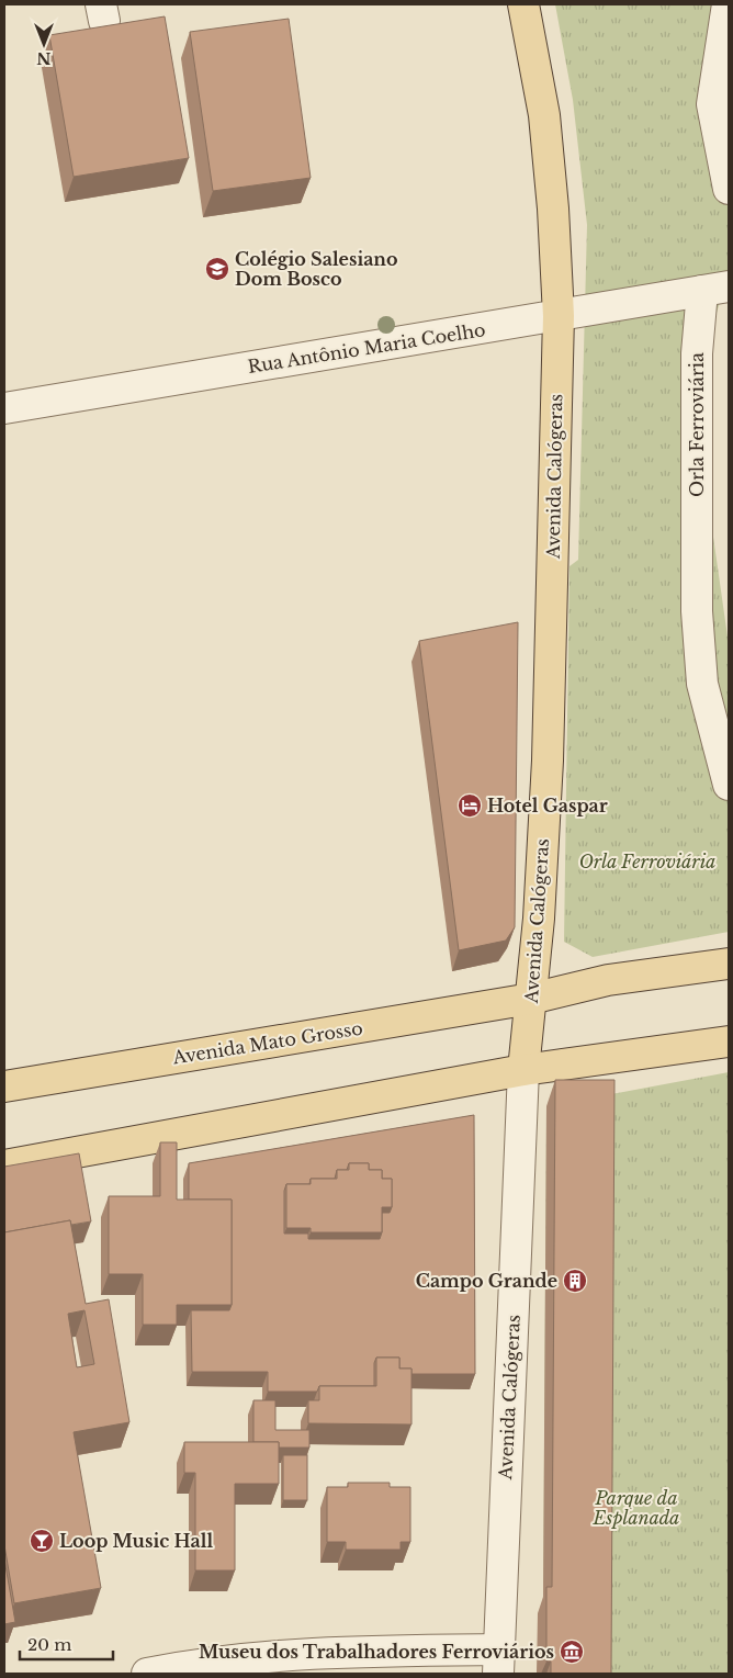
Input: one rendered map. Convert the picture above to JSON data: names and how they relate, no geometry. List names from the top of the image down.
{
  "streets": {
    "main road": ["Avenida Calógeras", "Avenida Mato Grosso"],
    "street": ["Rua Antônio Maria Coelho", "Orla Ferroviária"]
  },
  "crossings": [
    ["Rua Antônio Maria Coelho", "Orla Ferroviária"],
    ["Rua Antônio Maria Coelho", "Avenida Calógeras"],
    ["Avenida Calógeras", "Avenida Mato Grosso"]
  ],
  "parks": ["Orla Ferroviária", "Parque da Esplanada"],
  "places": {
    "school or university": ["Colégio Salesiano Dom Bosco"],
    "hotel": ["Hotel Gaspar"],
    "building": ["Campo Grande"],
    "bar": ["Loop Music Hall"],
    "museum": ["Museu dos Trabalhadores Ferroviários"]
  },
  "scale_bar": "20 m",
  "north": "bottom"
}
